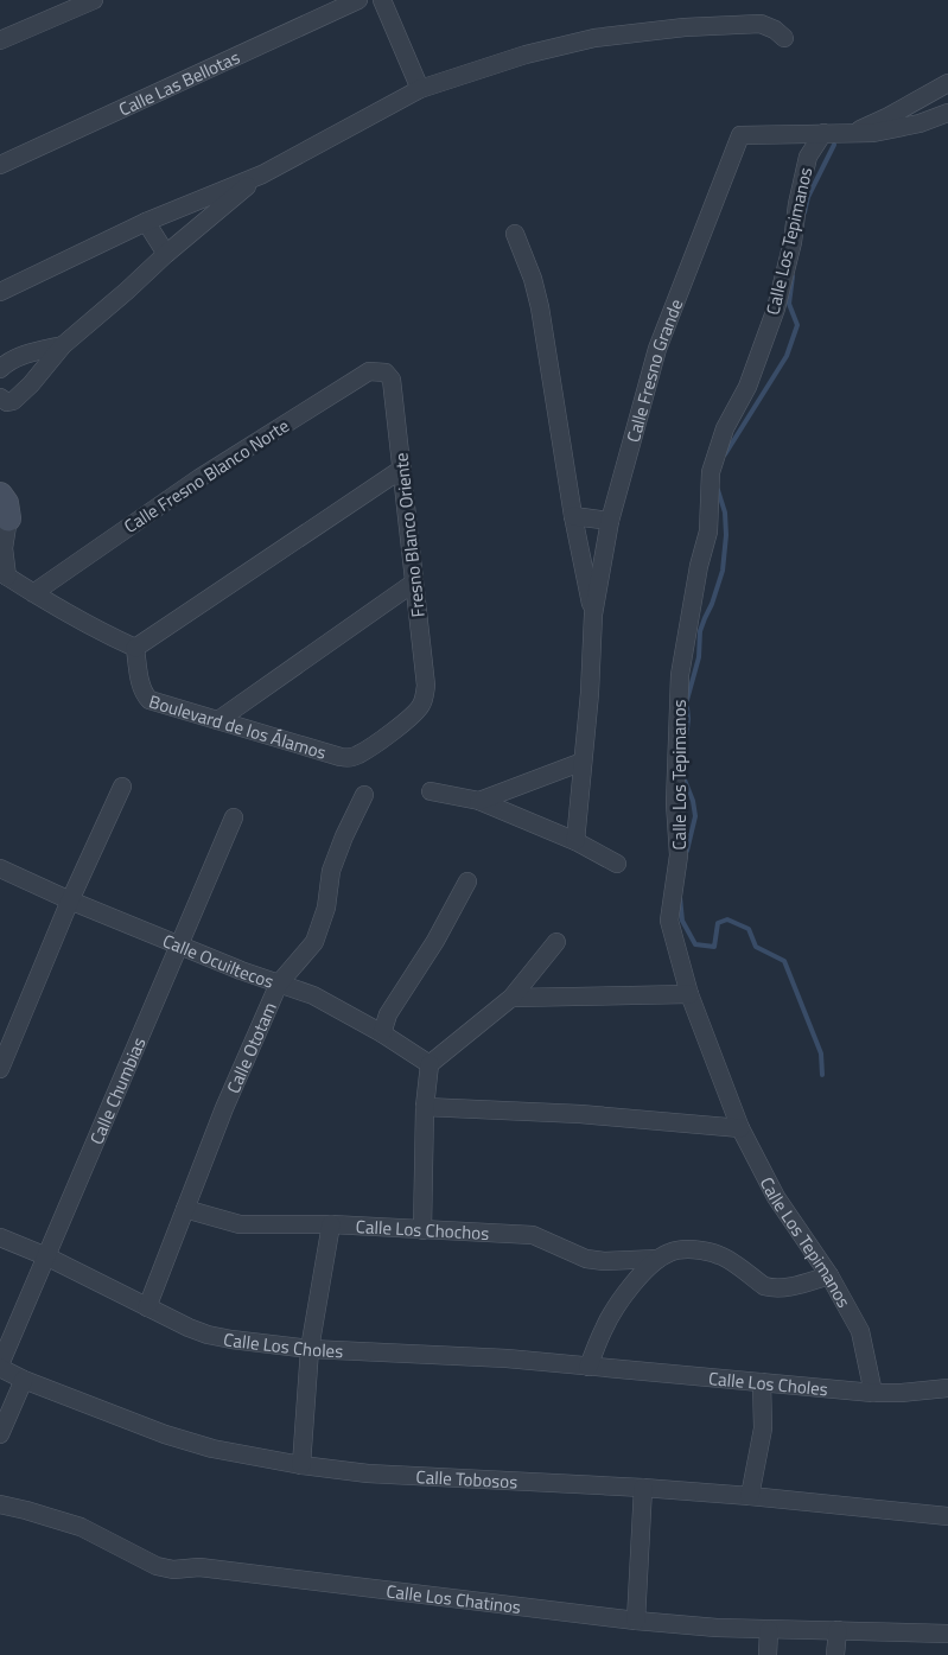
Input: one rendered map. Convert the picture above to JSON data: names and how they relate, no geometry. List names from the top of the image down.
{
  "streets": {
    "street": [
      "Calle Las Bellotas",
      "Calle Los Tepimanos",
      "Calle Fresno Grande",
      "Calle Fresno Blanco Norte",
      "Fresno Blanco Oriente",
      "Boulevard de los Álamos",
      "Calle Ocuiltecos",
      "Calle Ototam",
      "Calle Chumbias",
      "Calle Los Chochos",
      "Calle Los Choles",
      "Calle Tobosos",
      "Calle Los Chatinos"
    ]
  },
  "crossings": [
    ["Calle Los Tepimanos", "Calle Fresno Grande"],
    ["Calle Los Tepimanos", "Calle Los Choles"],
    ["Calle Fresno Blanco Norte", "Fresno Blanco Oriente"],
    ["Fresno Blanco Oriente", "Boulevard de los Álamos"],
    ["Calle Ocuiltecos", "Calle Ototam"],
    ["Calle Ocuiltecos", "Calle Chumbias"],
    ["Calle Ototam", "Calle Los Chochos"],
    ["Calle Ototam", "Calle Los Choles"],
    ["Calle Chumbias", "Calle Los Choles"],
    ["Calle Chumbias", "Calle Tobosos"]
  ]
}
